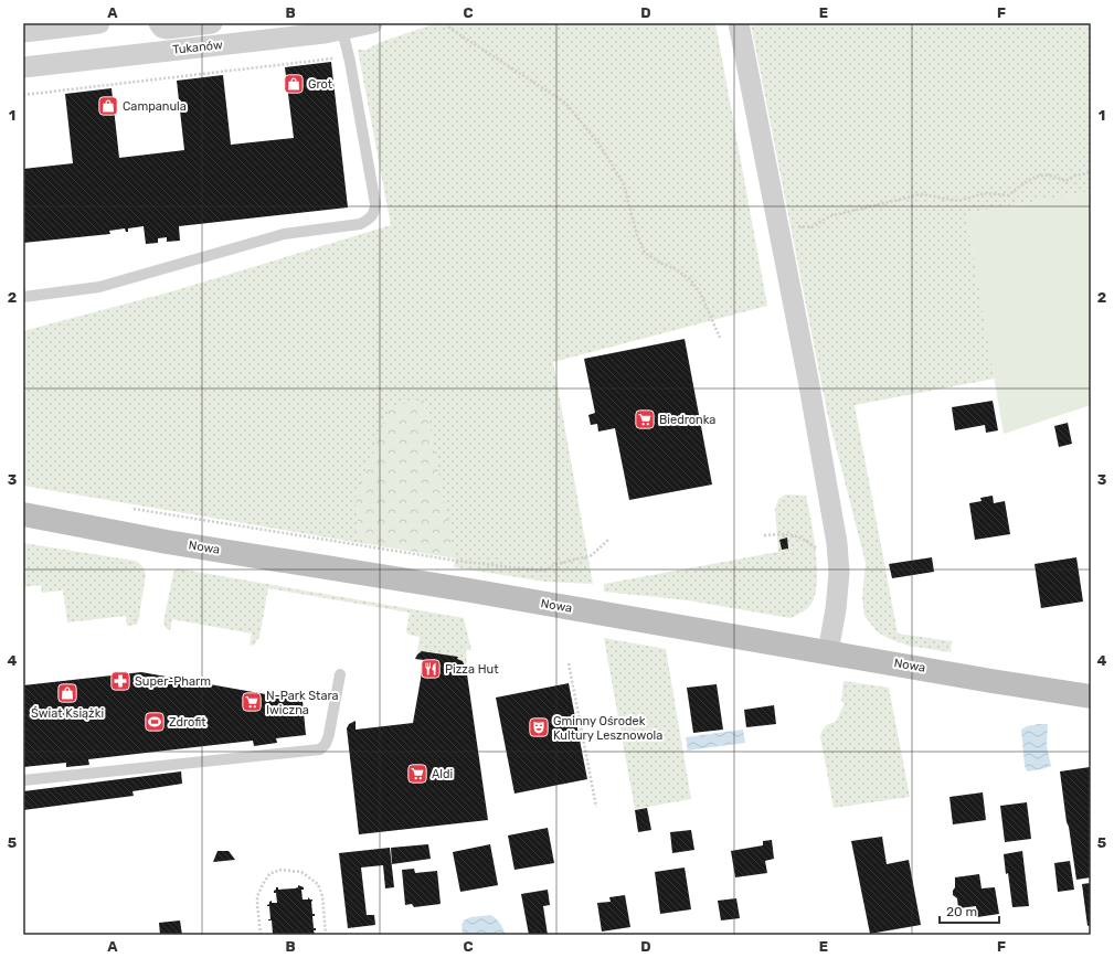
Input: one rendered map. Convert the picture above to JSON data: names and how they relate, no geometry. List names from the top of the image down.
{
  "streets": {
    "main road": ["Nowa"],
    "street": ["Tukanów"]
  },
  "places": {
    "shop": ["Grot", "Campanula", "Świat Książki"],
    "supermarket": ["Biedronka", "N-Park Stara Iwiczna", "Aldi"],
    "restaurant": ["Pizza Hut"],
    "pharmacy": ["Super-Pharm"],
    "sports": ["Zdrofit"],
    "theatre": ["Gminny Ośrodek Kultury Lesznowola"]
  },
  "scale_bar": "20 m",
  "grid": {
    "columns": [
      "A",
      "B",
      "C",
      "D",
      "E",
      "F"
    ],
    "rows": [
      "1",
      "2",
      "3",
      "4",
      "5"
    ]
  }
}
